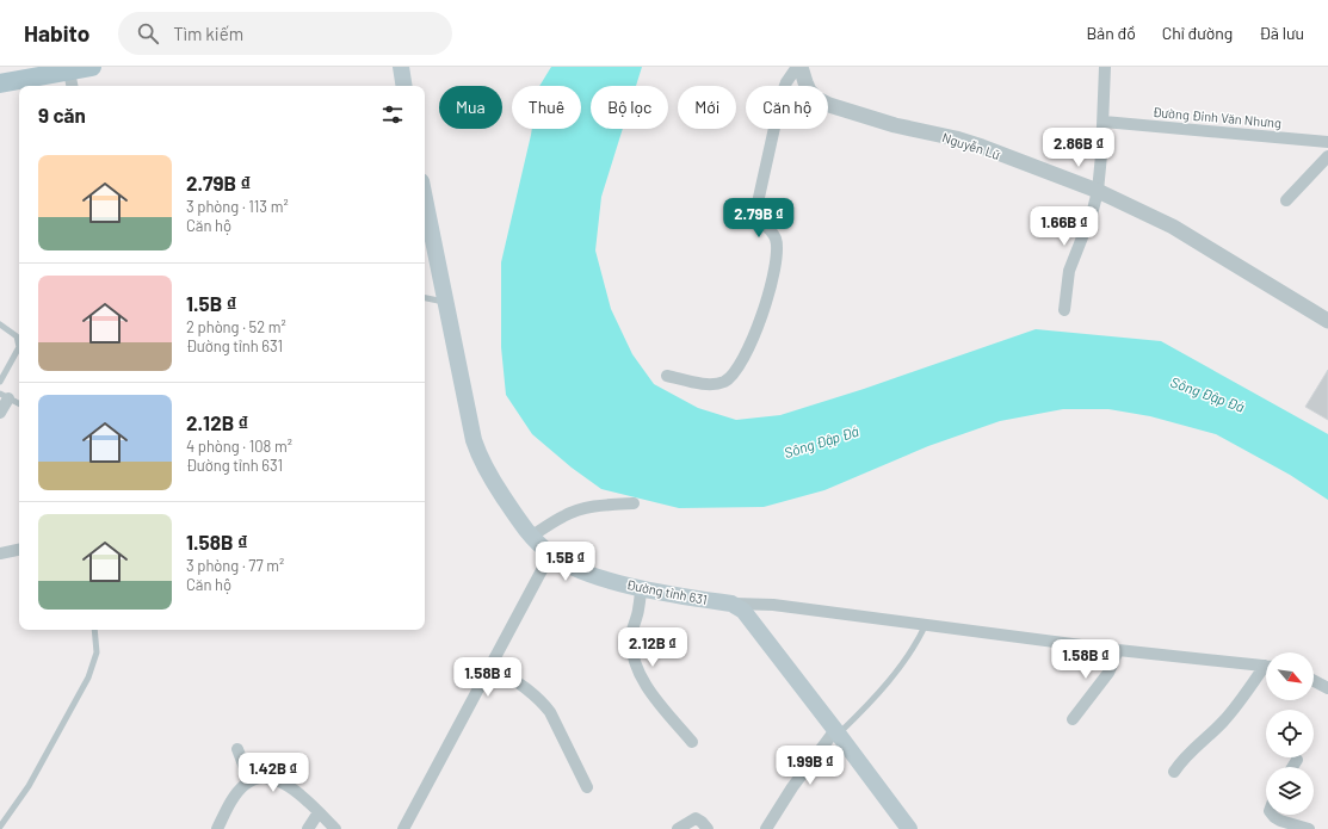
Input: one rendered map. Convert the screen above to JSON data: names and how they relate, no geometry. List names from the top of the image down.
{
  "streets": {
    "main road": ["Đường tỉnh 631"],
    "street": ["Đường Đinh Văn Nhưng", "Nguyễn Lữ"]
  },
  "water": ["Sông Đập Đá"],
  "north": "bottom right",
  "page": {
    "header": "Habito",
    "search": "Tìm kiếm",
    "nav": ["Bản đồ", "Chỉ đường", "Đã lưu"],
    "chip": [
      "Mua",
      "Thuê",
      "Bộ lọc",
      "Mới",
      "Căn hộ"
    ],
    "heading": "9 căn",
    "price": [
      "2.86B ₫",
      "2.79B ₫",
      "1.66B ₫",
      "1.5B ₫",
      "2.12B ₫",
      "1.58B ₫",
      "1.58B ₫",
      "1.99B ₫",
      "1.42B ₫"
    ],
    "list": [
      {
        "name": "2.79B ₫",
        "note": "3 phòng · 113 m² · Căn hộ"
      },
      {
        "name": "1.5B ₫",
        "note": "2 phòng · 52 m² · Đường tỉnh 631"
      },
      {
        "name": "2.12B ₫",
        "note": "4 phòng · 108 m² · Đường tỉnh 631"
      },
      {
        "name": "1.58B ₫",
        "note": "3 phòng · 77 m² · Căn hộ"
      }
    ]
  }
}
